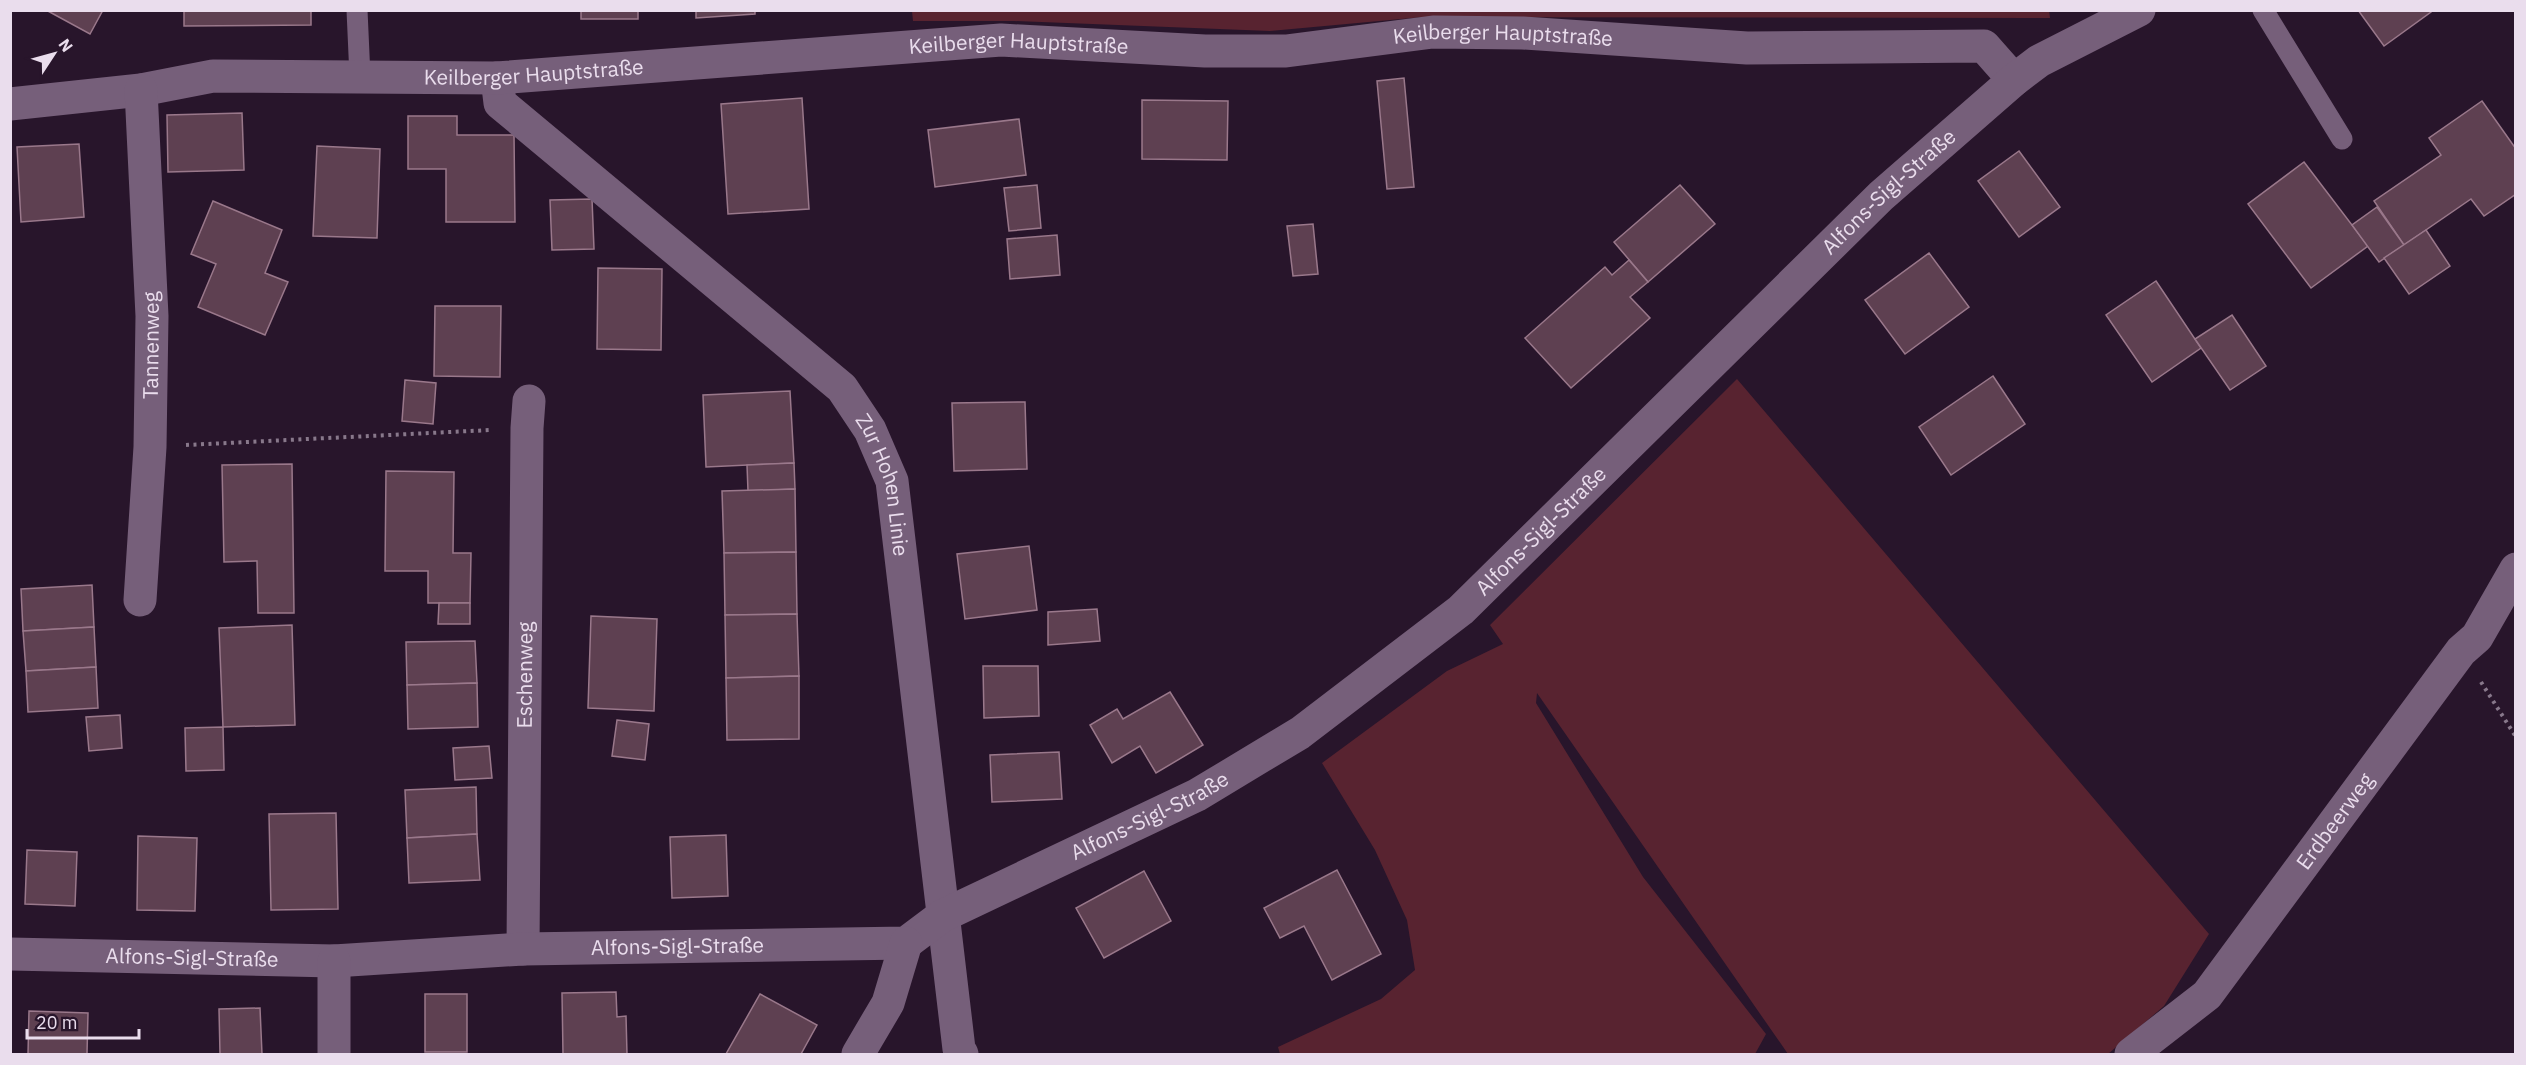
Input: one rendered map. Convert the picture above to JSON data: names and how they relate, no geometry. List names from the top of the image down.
{
  "streets": {
    "street": [
      "Keilberger Hauptstraße",
      "Alfons-Sigl-Straße",
      "Tannenweg",
      "Zur Hohen Linie",
      "Eschenweg",
      "Erdbeerweg"
    ]
  },
  "crossings": [
    ["Keilberger Hauptstraße", "Alfons-Sigl-Straße"],
    ["Keilberger Hauptstraße", "Tannenweg"],
    ["Keilberger Hauptstraße", "Zur Hohen Linie"],
    ["Alfons-Sigl-Straße", "Zur Hohen Linie"],
    ["Alfons-Sigl-Straße", "Eschenweg"]
  ],
  "scale_bar": "20 m",
  "north": "top right"
}
